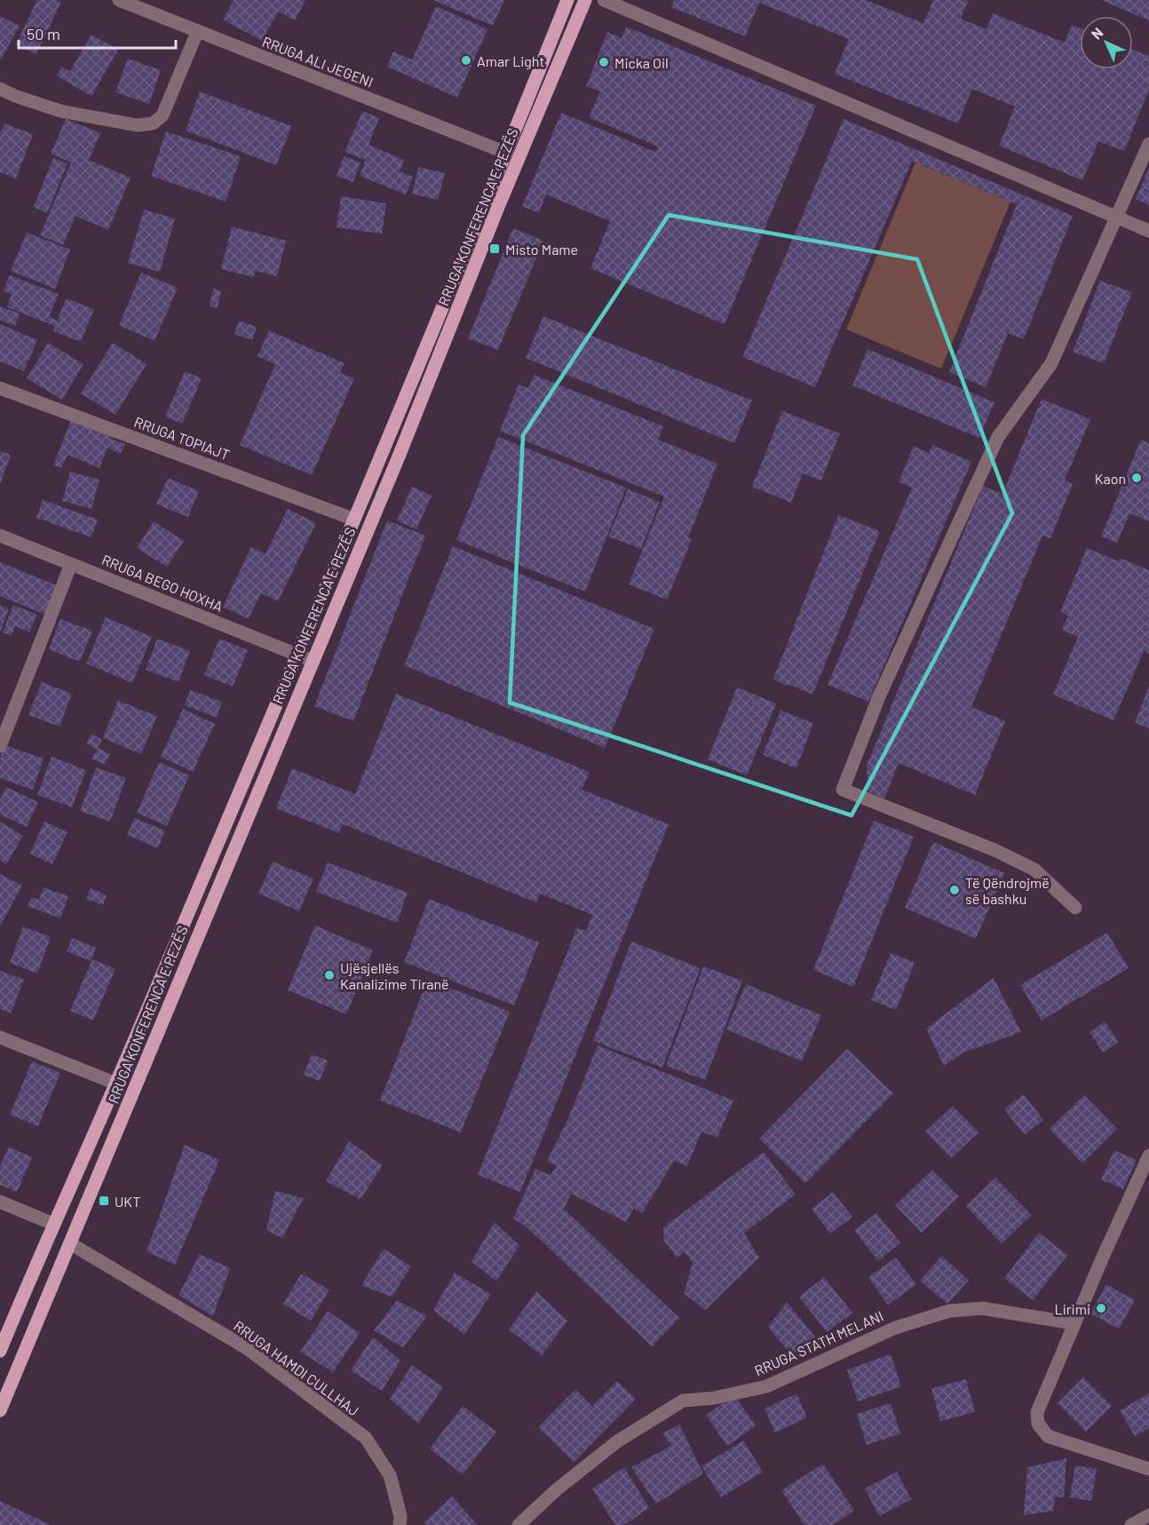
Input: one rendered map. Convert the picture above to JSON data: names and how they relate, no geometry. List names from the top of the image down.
{
  "streets": {
    "main road": ["RRUGA KONFERENCA E PEZËS"],
    "street": [
      "RRUGA ALI JEGENI",
      "RRUGA TOPIAJT",
      "RRUGA BEGO HOXHA",
      "RRUGA STATH MELANI",
      "RRUGA HAMDI CULLHAJ"
    ]
  },
  "crossings": [
    ["RRUGA ALI JEGENI", "RRUGA KONFERENCA E PEZËS"],
    ["RRUGA KONFERENCA E PEZËS", "RRUGA TOPIAJT"],
    ["RRUGA KONFERENCA E PEZËS", "RRUGA BEGO HOXHA"],
    ["RRUGA KONFERENCA E PEZËS", "RRUGA HAMDI CULLHAJ"]
  ],
  "places": {
    "other": [
      "Amar Light",
      "Micka Oil",
      "Kaon",
      "Të Qëndrojmë së bashku",
      "Ujësjellës Kanalizime Tiranë",
      "Lirimi"
    ],
    "transit": ["Misto Mame", "UKT"]
  },
  "scale_bar": "50 m",
  "north": "top left"
}
